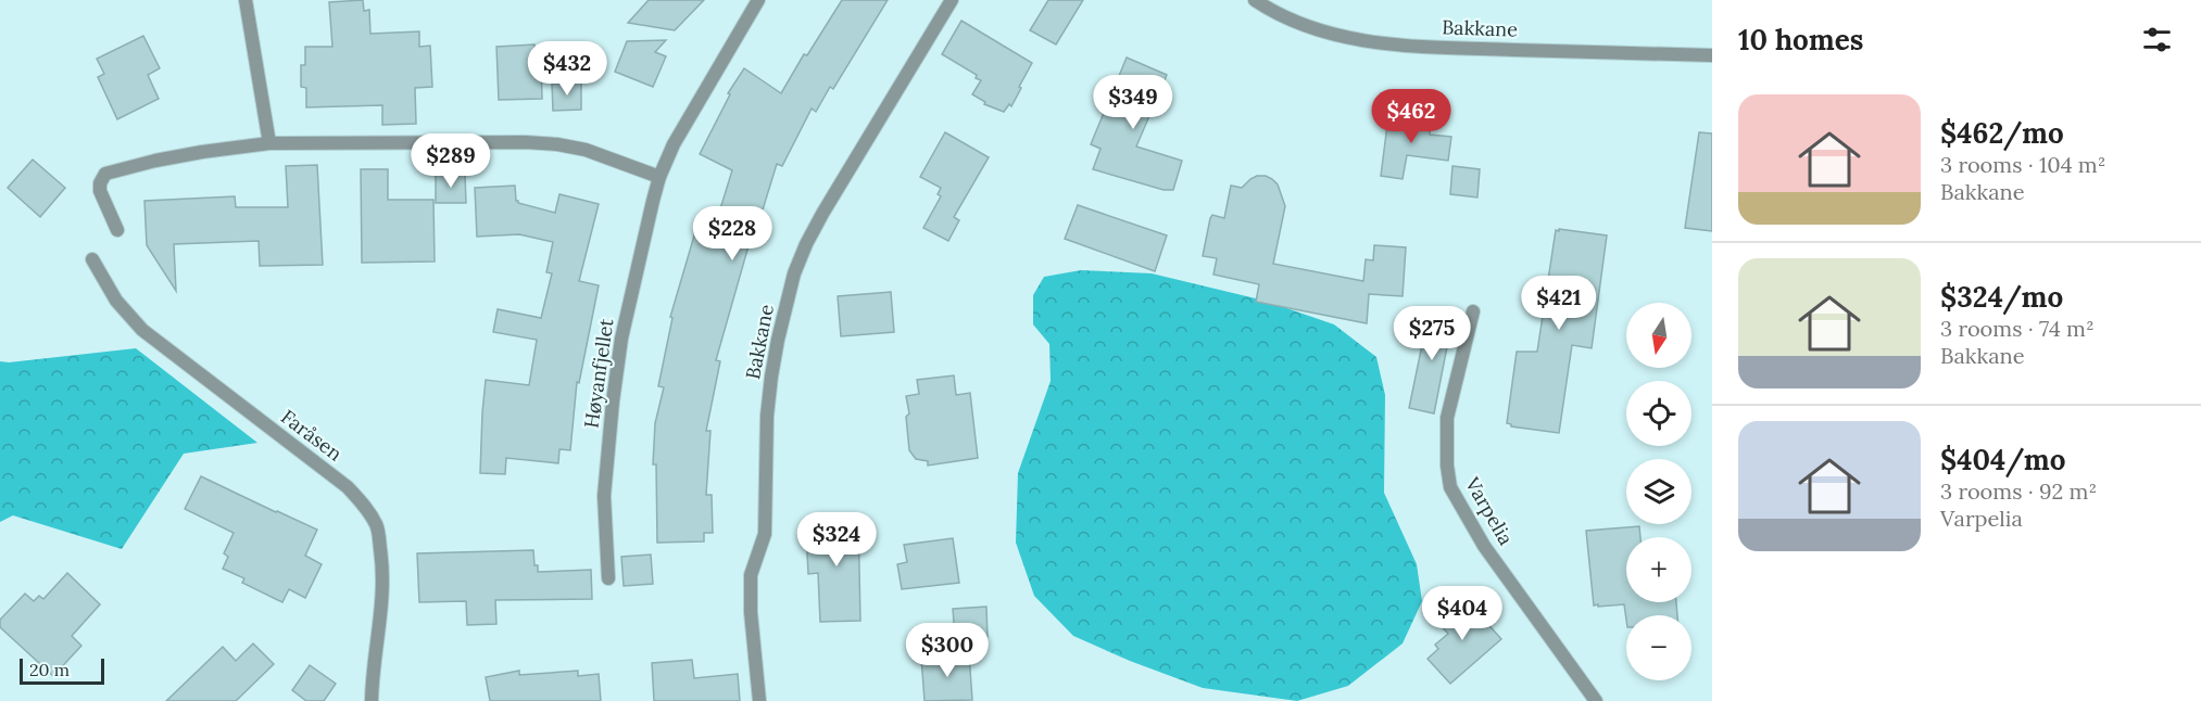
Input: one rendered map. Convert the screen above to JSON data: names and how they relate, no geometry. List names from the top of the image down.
{
  "streets": {
    "street": [
      "Bakkane",
      "Høyanfjellet",
      "Faråsen",
      "Varpelia"
    ]
  },
  "scale_bar": "20 m",
  "north": "bottom",
  "page": {
    "heading": "10 homes",
    "price": [
      "$432",
      "$349",
      "$462",
      "$289",
      "$228",
      "$421",
      "$275",
      "$324",
      "$404",
      "$300"
    ],
    "list": [
      {
        "name": "$462/mo",
        "note": "3 rooms · 104 m² · Bakkane"
      },
      {
        "name": "$324/mo",
        "note": "3 rooms · 74 m² · Bakkane"
      },
      {
        "name": "$404/mo",
        "note": "3 rooms · 92 m² · Varpelia"
      }
    ],
    "map_buttons": ["+", "−"],
    "scale": "20 m"
  }
}
